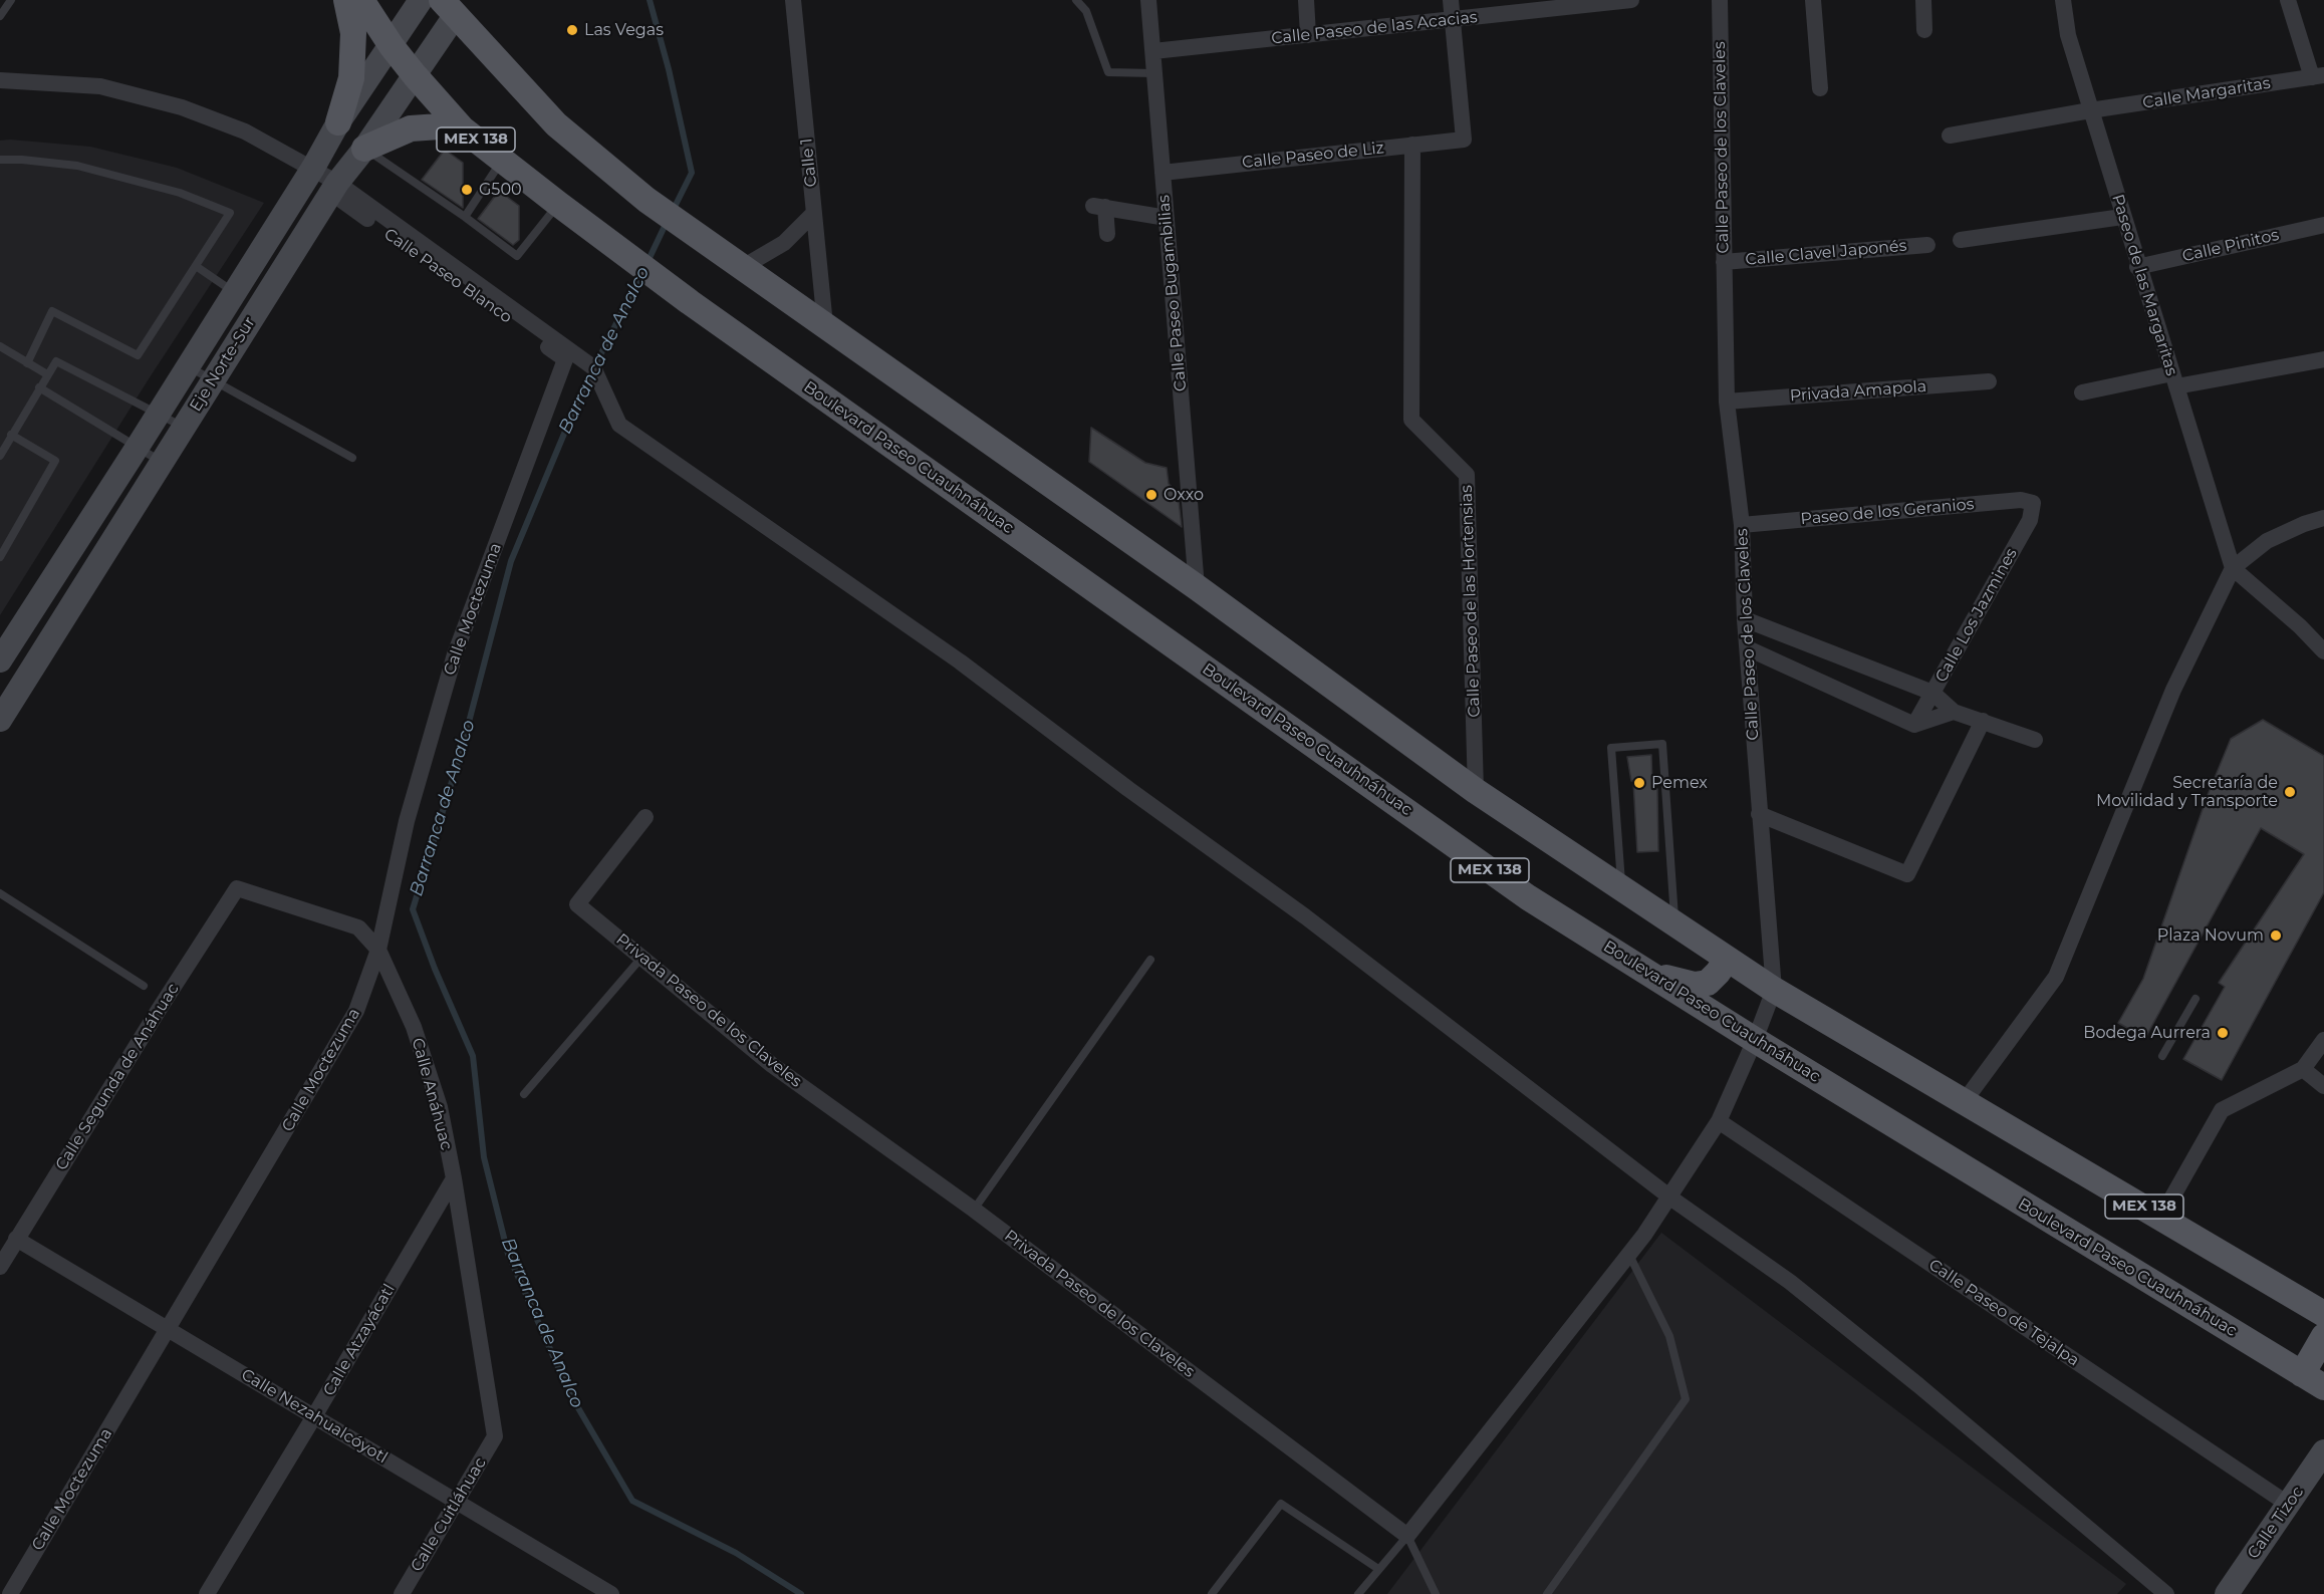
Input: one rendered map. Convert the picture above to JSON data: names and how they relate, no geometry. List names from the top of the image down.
{
  "streets": {
    "main road": ["MEX 138", "Boulevard Paseo Cuauhnáhuac"],
    "street": [
      "Calle Paseo de las Acacias",
      "Calle Margaritas",
      "Calle Paseo de los Claveles",
      "Calle Paseo de Liz",
      "Calle 1",
      "Calle Pinitos",
      "Calle Clavel Japonés",
      "Calle Paseo Blanco",
      "Paseo de las Margaritas",
      "Calle Paseo Bugambilias",
      "Eje Norte-Sur",
      "Privada Amapola",
      "Paseo de los Geranios",
      "Calle Paseo de las Hortensias",
      "Calle Moctezuma",
      "Calle Los Jazmines",
      "Privada Paseo de los Claveles",
      "Calle Segunda de Anáhuac",
      "Calle Anáhuac",
      "Calle Paseo de Tejalpa",
      "Calle Atzayácatl",
      "Calle Nezahualcóyotl",
      "Calle Cuitláhuac",
      "Calle Tizoc"
    ]
  },
  "crossings": [
    ["Calle Paseo de las Acacias", "Calle Paseo de Liz"],
    ["Calle Paseo de las Acacias", "Calle Paseo Bugambilias"],
    ["Calle Margaritas", "Paseo de las Margaritas"],
    ["MEX 138", "Calle Paseo de los Claveles"],
    ["MEX 138", "Calle 1"],
    ["MEX 138", "Calle Paseo Bugambilias"],
    ["MEX 138", "Eje Norte-Sur"],
    ["MEX 138", "Calle Paseo de las Hortensias"],
    ["Calle Paseo de los Claveles", "Calle Clavel Japonés"],
    ["Calle Paseo de los Claveles", "Privada Amapola"],
    ["Calle Paseo de los Claveles", "Boulevard Paseo Cuauhnáhuac"],
    ["Calle Paseo de los Claveles", "Paseo de los Geranios"],
    ["Calle Paseo de los Claveles", "Calle Paseo de Tejalpa"],
    ["Calle Paseo de Liz", "Calle Paseo Bugambilias"],
    ["Calle Paseo de Liz", "Calle Paseo de las Hortensias"],
    ["Calle Pinitos", "Paseo de las Margaritas"],
    ["Calle Paseo Blanco", "Eje Norte-Sur"],
    ["Calle Paseo Blanco", "Calle Moctezuma"],
    ["Eje Norte-Sur", "Boulevard Paseo Cuauhnáhuac"],
    ["Paseo de los Geranios", "Calle Los Jazmines"],
    ["Calle Moctezuma", "Calle Anáhuac"],
    ["Calle Moctezuma", "Calle Nezahualcóyotl"],
    ["Calle Segunda de Anáhuac", "Calle Anáhuac"],
    ["Calle Segunda de Anáhuac", "Calle Nezahualcóyotl"],
    ["Calle Anáhuac", "Calle Atzayácatl"],
    ["Calle Anáhuac", "Calle Cuitláhuac"],
    ["Calle Paseo de Tejalpa", "Calle Tizoc"],
    ["Calle Atzayácatl", "Calle Nezahualcóyotl"],
    ["Calle Nezahualcóyotl", "Calle Cuitláhuac"]
  ],
  "water": ["Barranca de Analco"],
  "places": [
    "Las Vegas",
    "G500",
    "Oxxo",
    "Pemex",
    "Secretaría de Movilidad y Transporte",
    "Plaza Novum",
    "Bodega Aurrera"
  ]
}
